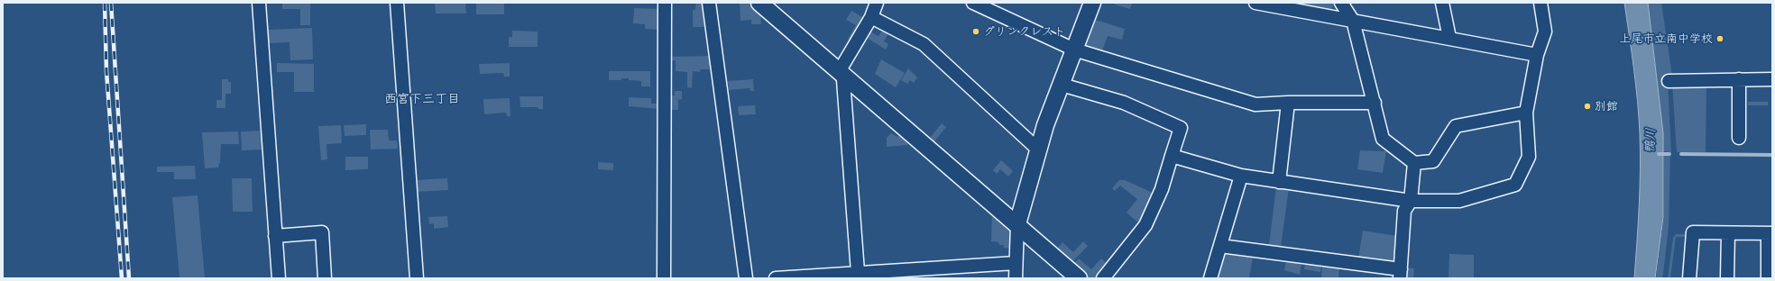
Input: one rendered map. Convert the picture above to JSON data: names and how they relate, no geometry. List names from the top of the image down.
{
  "districts": ["西宮下三丁目"],
  "water": ["鴨川"],
  "places": ["グリンクレスト", "上尾市立南中学校", "別館"]
}
